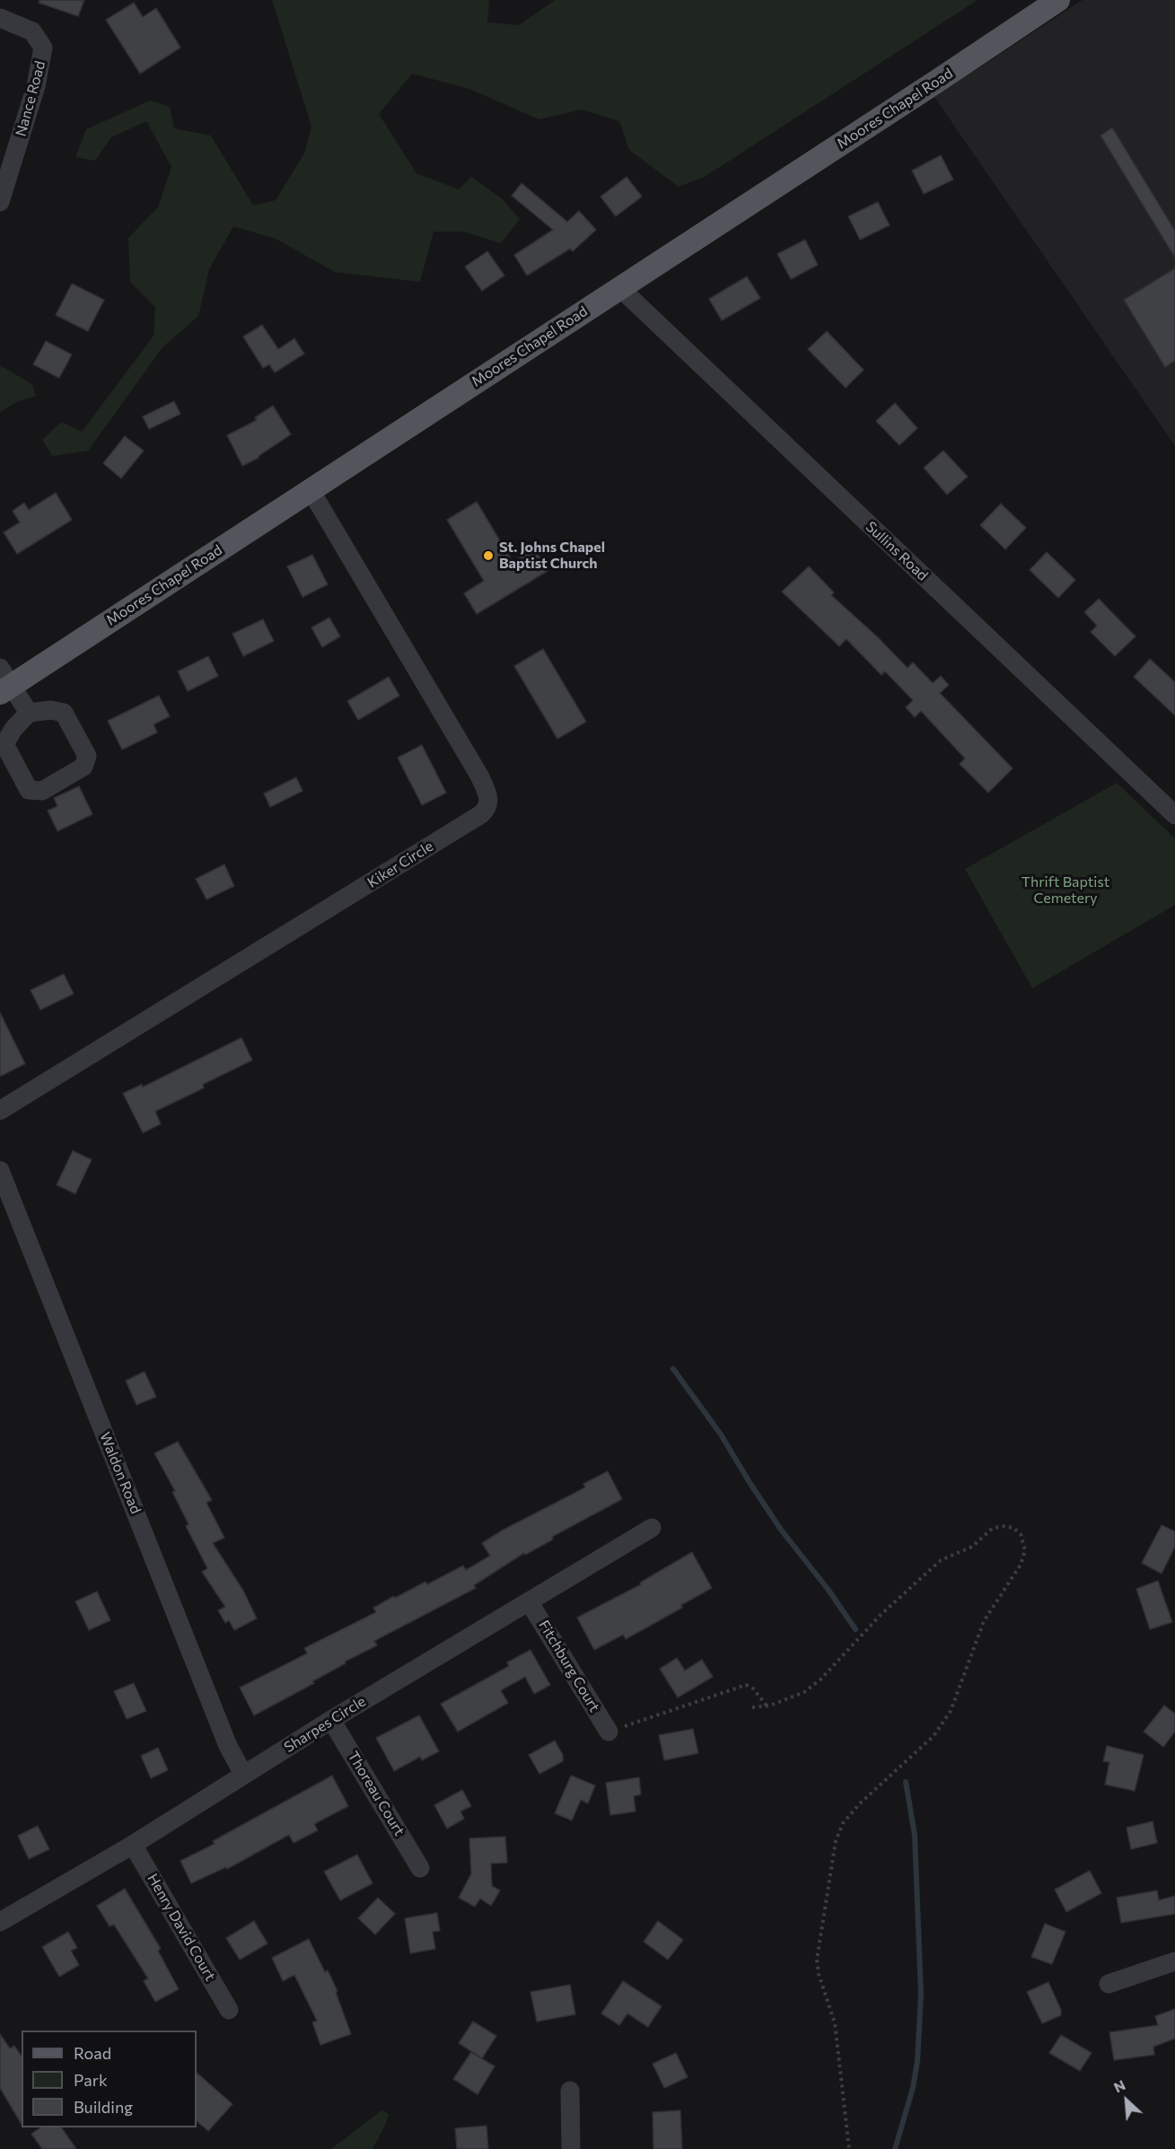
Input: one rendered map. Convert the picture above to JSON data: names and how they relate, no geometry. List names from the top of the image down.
{
  "streets": {
    "main road": ["Moores Chapel Road"],
    "street": [
      "Nance Road",
      "Sullins Road",
      "Kiker Circle",
      "Waldon Road",
      "Fitchburg Court",
      "Sharpes Circle",
      "Thoreau Court",
      "Henry David Court"
    ]
  },
  "crossings": [
    ["Moores Chapel Road", "Sullins Road"],
    ["Moores Chapel Road", "Kiker Circle"],
    ["Waldon Road", "Sharpes Circle"],
    ["Fitchburg Court", "Sharpes Circle"],
    ["Sharpes Circle", "Thoreau Court"],
    ["Sharpes Circle", "Henry David Court"]
  ],
  "parks": ["Thrift Baptist Cemetery"],
  "places": ["St. Johns Chapel Baptist Church"],
  "legend": ["Road", "Park", "Building"],
  "north": "top left"
}
